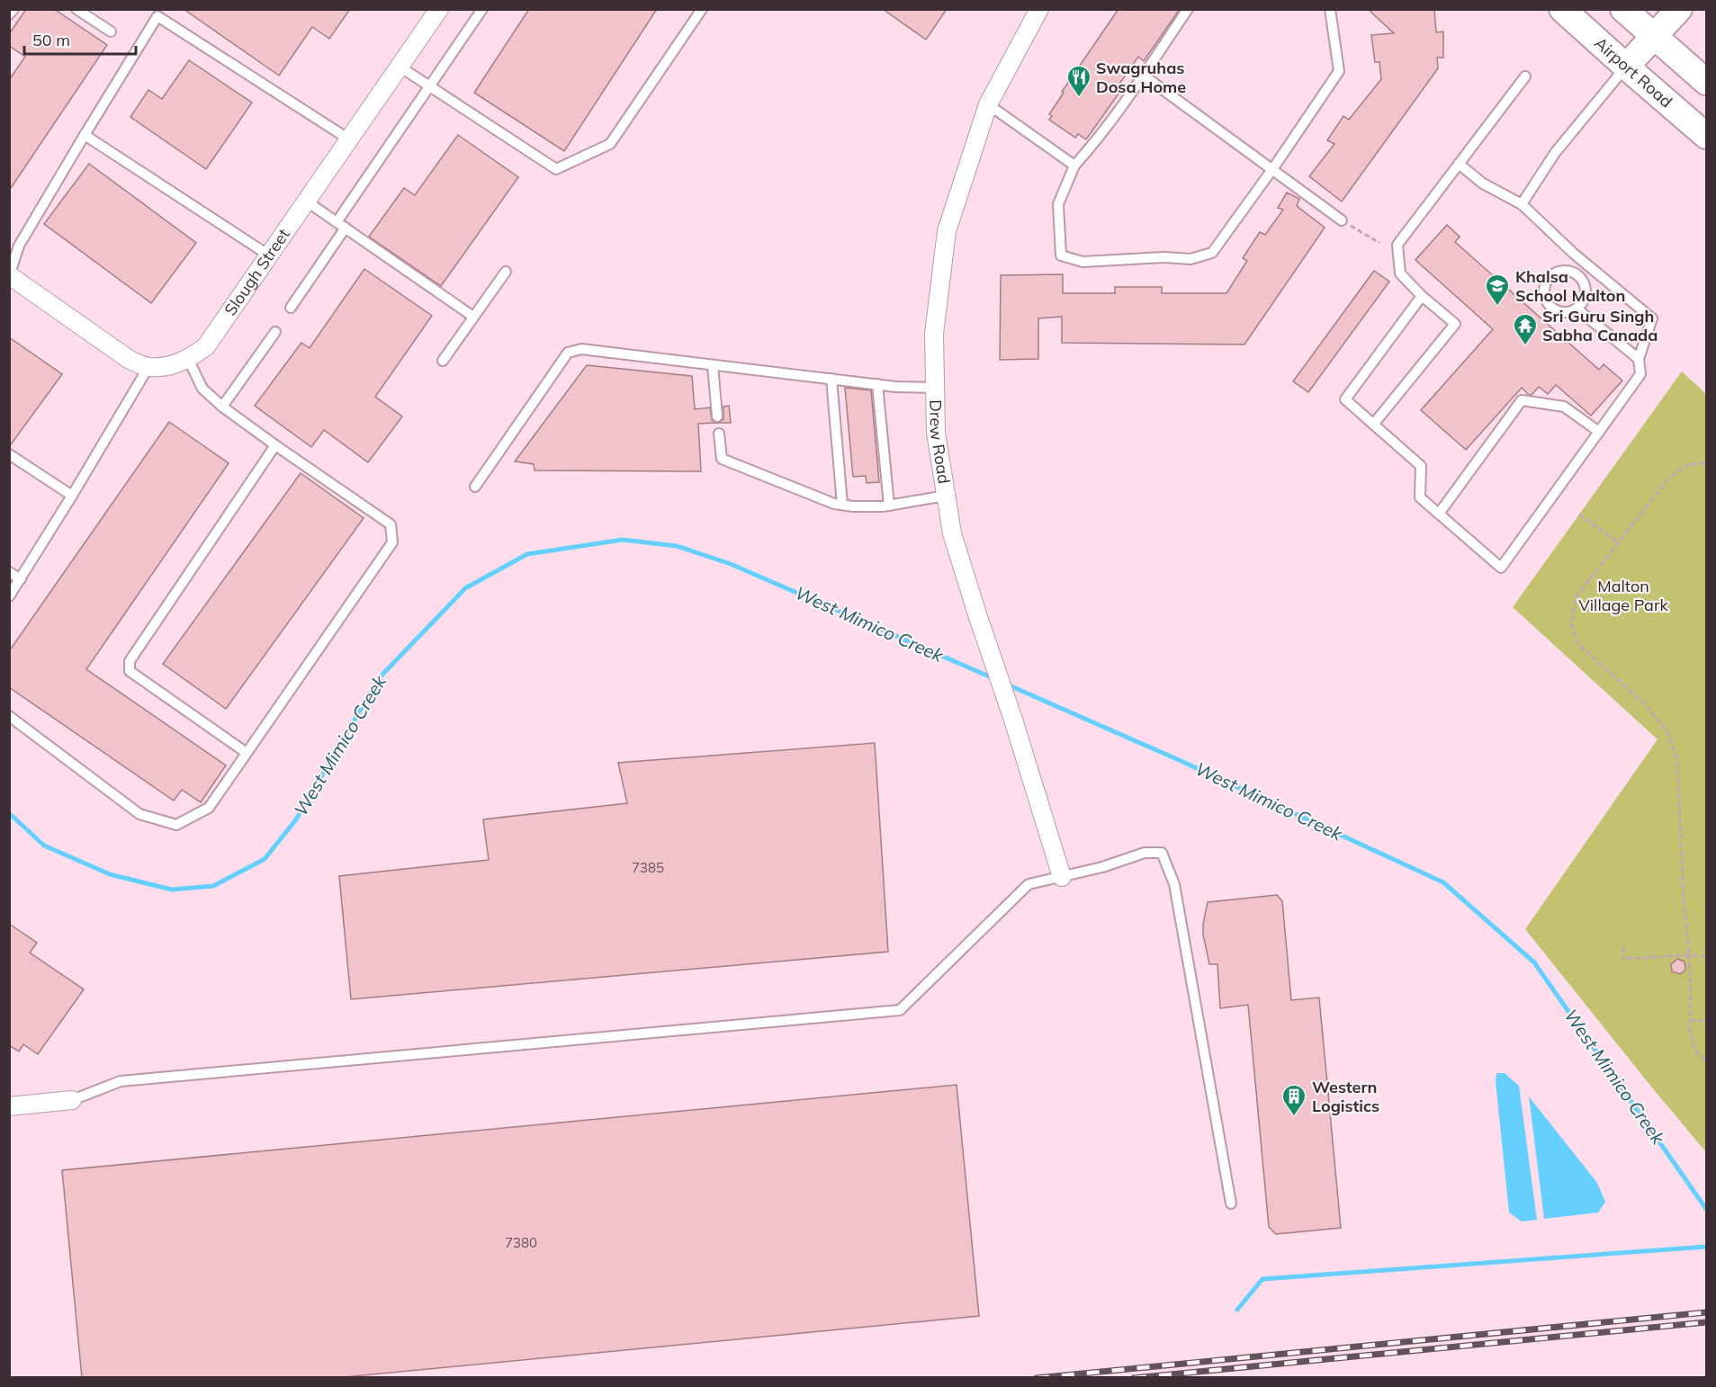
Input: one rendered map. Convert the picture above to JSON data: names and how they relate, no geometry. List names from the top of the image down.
{
  "streets": {
    "main road": ["Airport Road"],
    "street": ["Slough Street", "Drew Road"]
  },
  "water": ["West Mimico Creek"],
  "parks": ["Malton Village Park"],
  "places": {
    "restaurant": ["Swagruhas Dosa Home"],
    "school or university": ["Khalsa School Malton"],
    "temple": ["Sri Guru Singh Sabha Canada"],
    "building": ["Western Logistics"]
  },
  "house_numbers": ["7385", "7380"],
  "scale_bar": "50 m"
}
